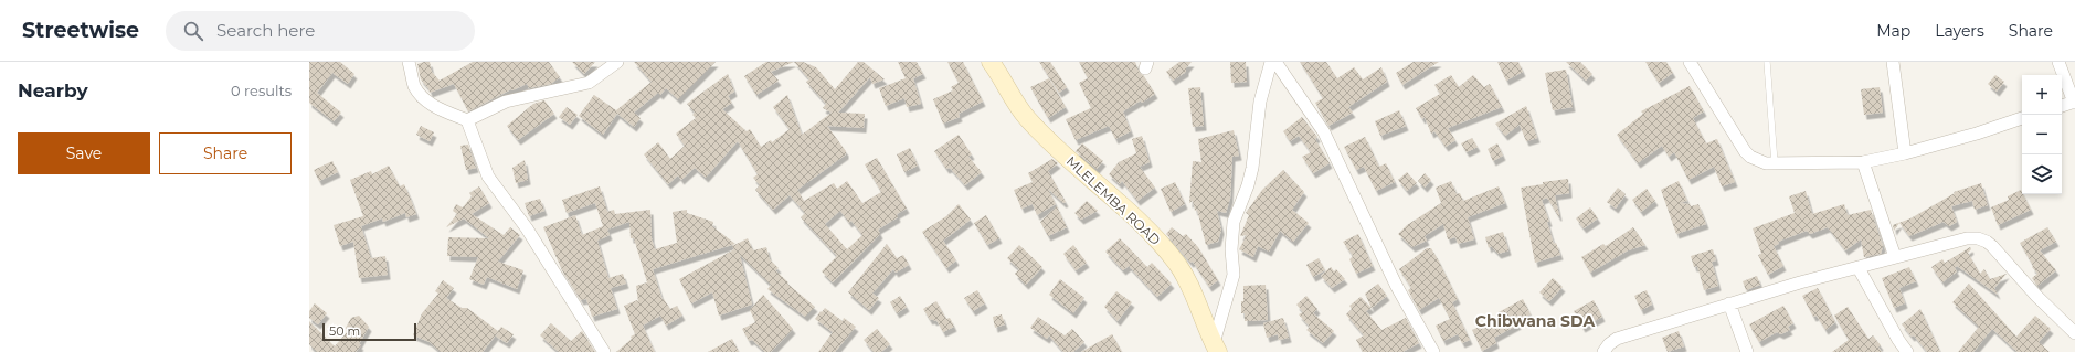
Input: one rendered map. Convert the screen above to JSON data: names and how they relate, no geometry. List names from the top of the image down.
{
  "streets": {
    "street": ["MLELEMBA ROAD"]
  },
  "districts": ["Chibwana SDA"],
  "scale_bar": "50 m",
  "page": {
    "header": "Streetwise",
    "search": "Search here",
    "nav": ["Map", "Layers", "Share"],
    "heading": ["Nearby", "0 results"],
    "map_buttons": ["+", "−"],
    "buttons": ["Save", "Share"],
    "scale": "50 m"
  }
}
